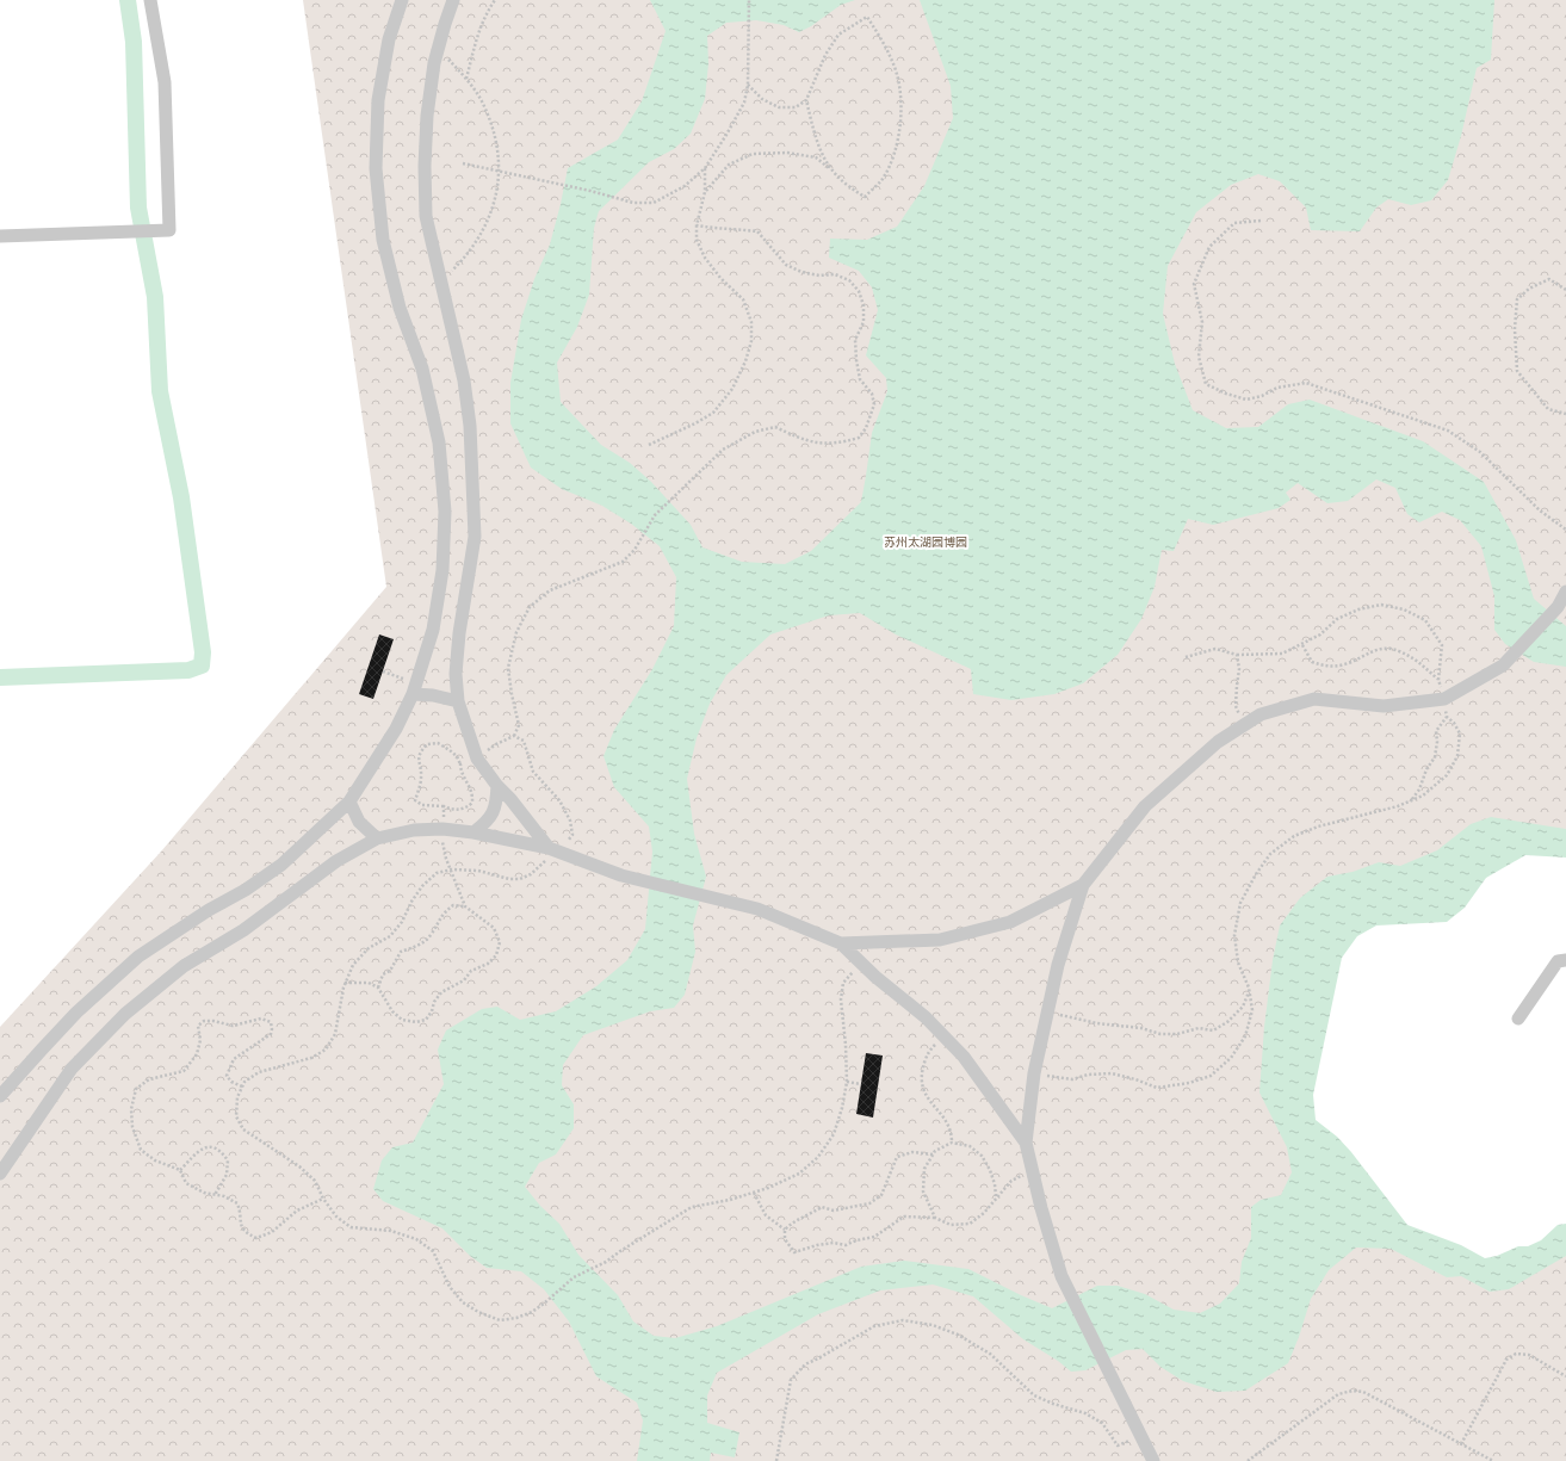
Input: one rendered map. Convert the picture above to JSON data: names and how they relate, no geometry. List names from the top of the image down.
{
  "parks": ["苏州太湖园博园"]
}
